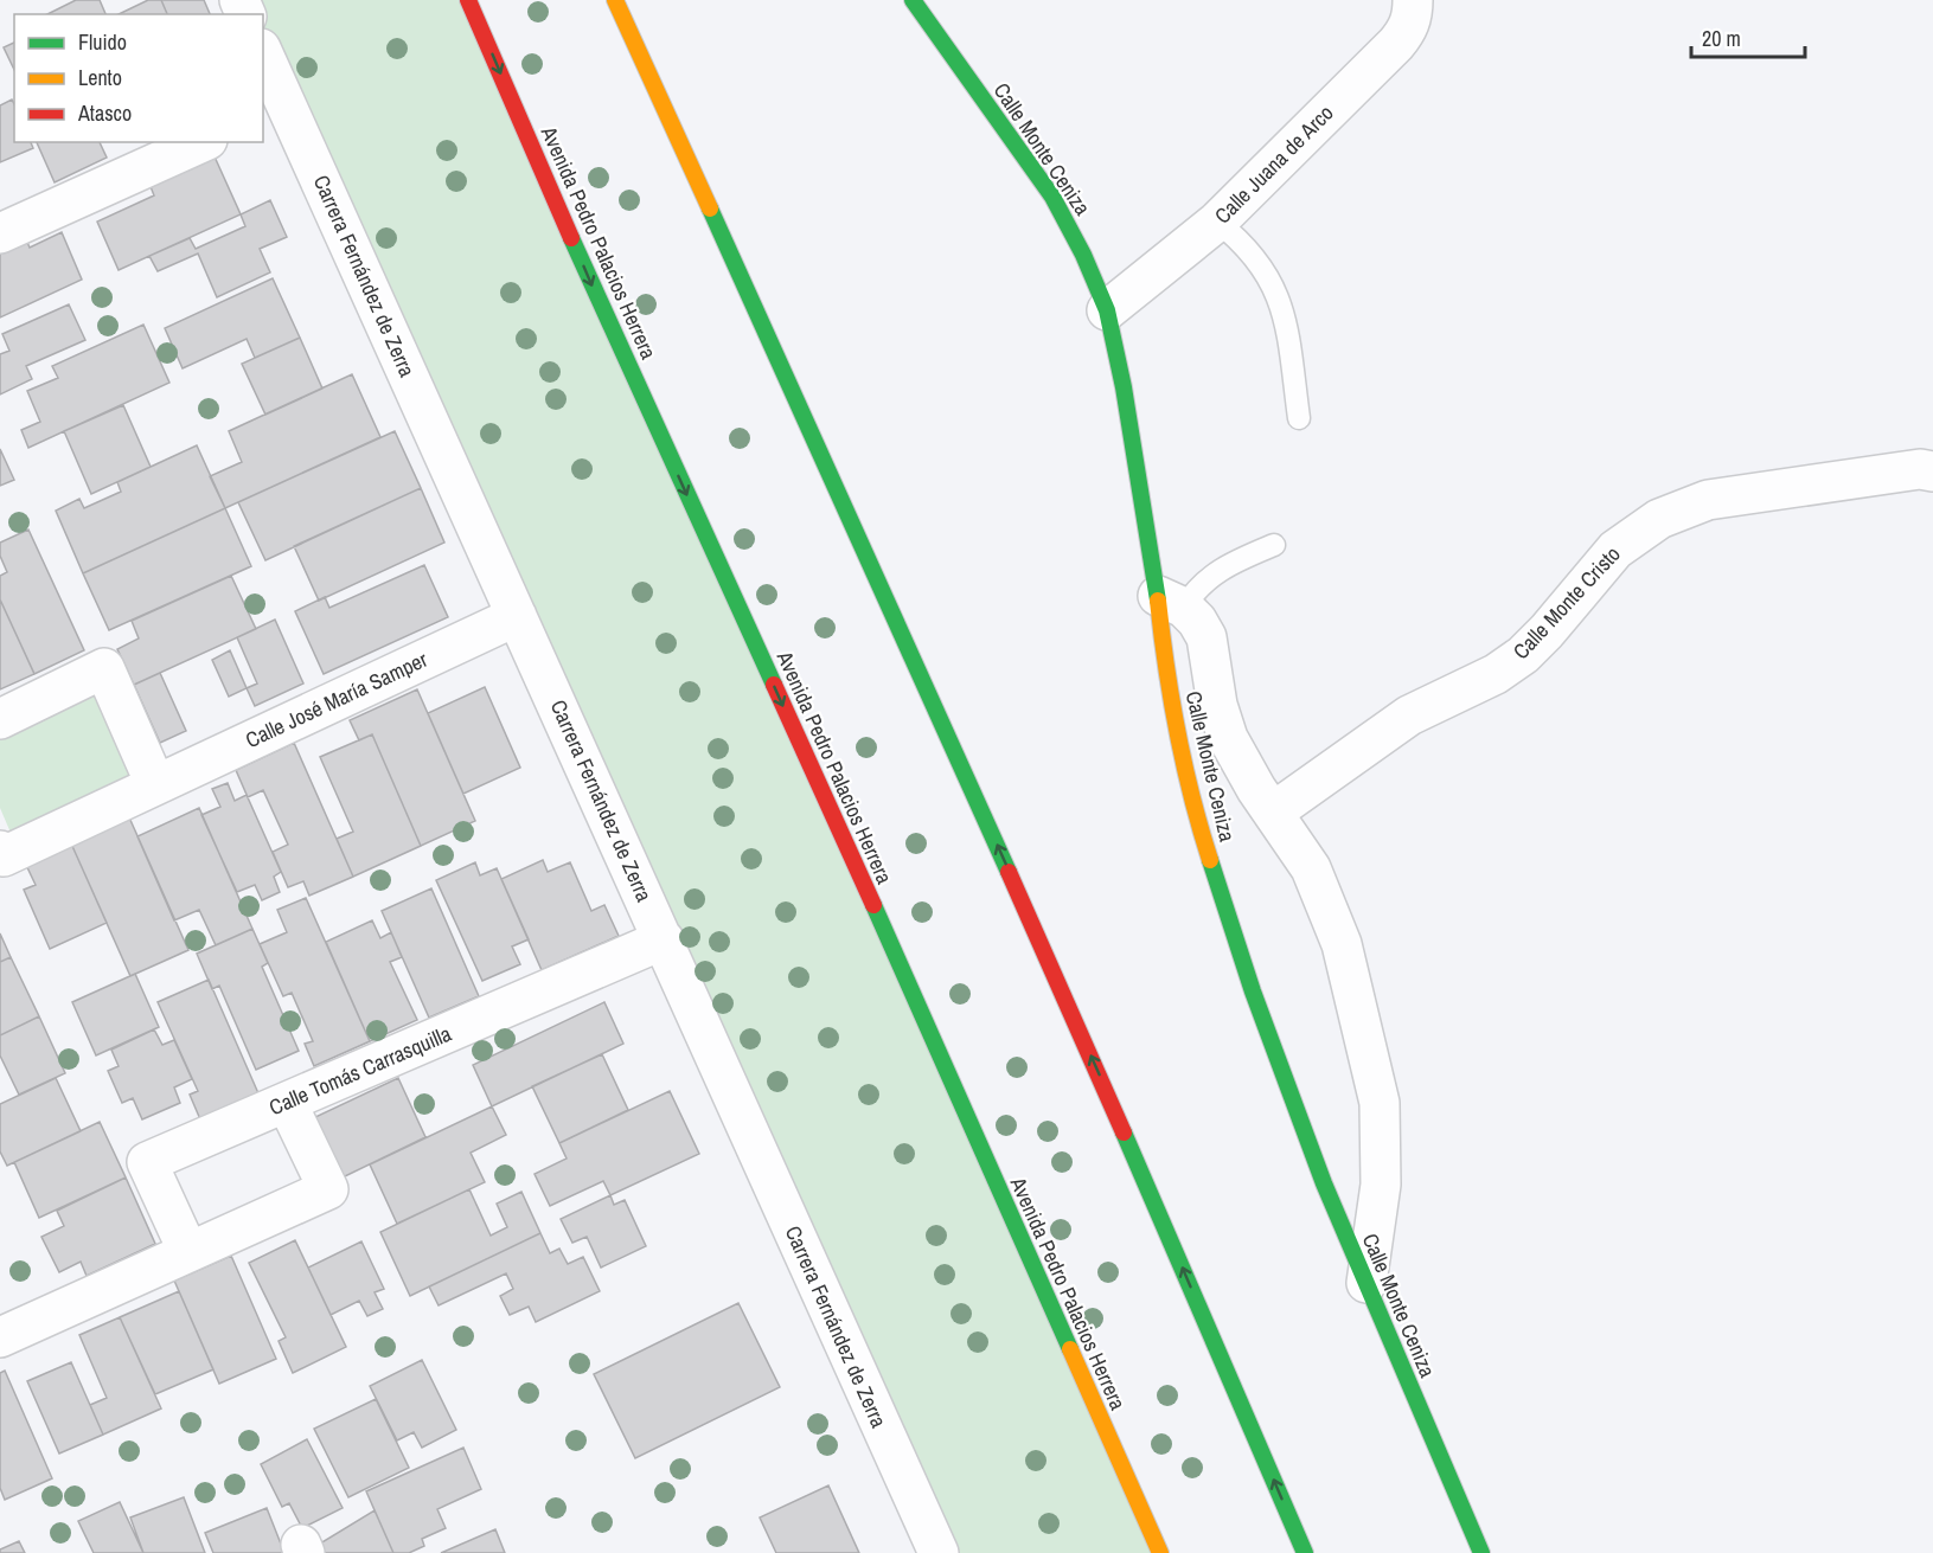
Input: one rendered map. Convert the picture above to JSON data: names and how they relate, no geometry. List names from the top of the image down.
{
  "streets": {
    "main road": ["Calle Monte Ceniza", "Avenida Pedro Palacios Herrera"],
    "street": [
      "Calle Juana de Arco",
      "Carrera Fernández de Zerra",
      "Calle Monte Cristo",
      "Calle José María Samper",
      "Calle Tomás Carrasquilla"
    ]
  },
  "crossings": [
    ["Calle Monte Ceniza", "Calle Juana de Arco"],
    ["Carrera Fernández de Zerra", "Calle José María Samper"],
    ["Carrera Fernández de Zerra", "Calle Tomás Carrasquilla"]
  ],
  "legend": ["Fluido", "Lento", "Atasco"],
  "scale_bar": "20 m"
}
